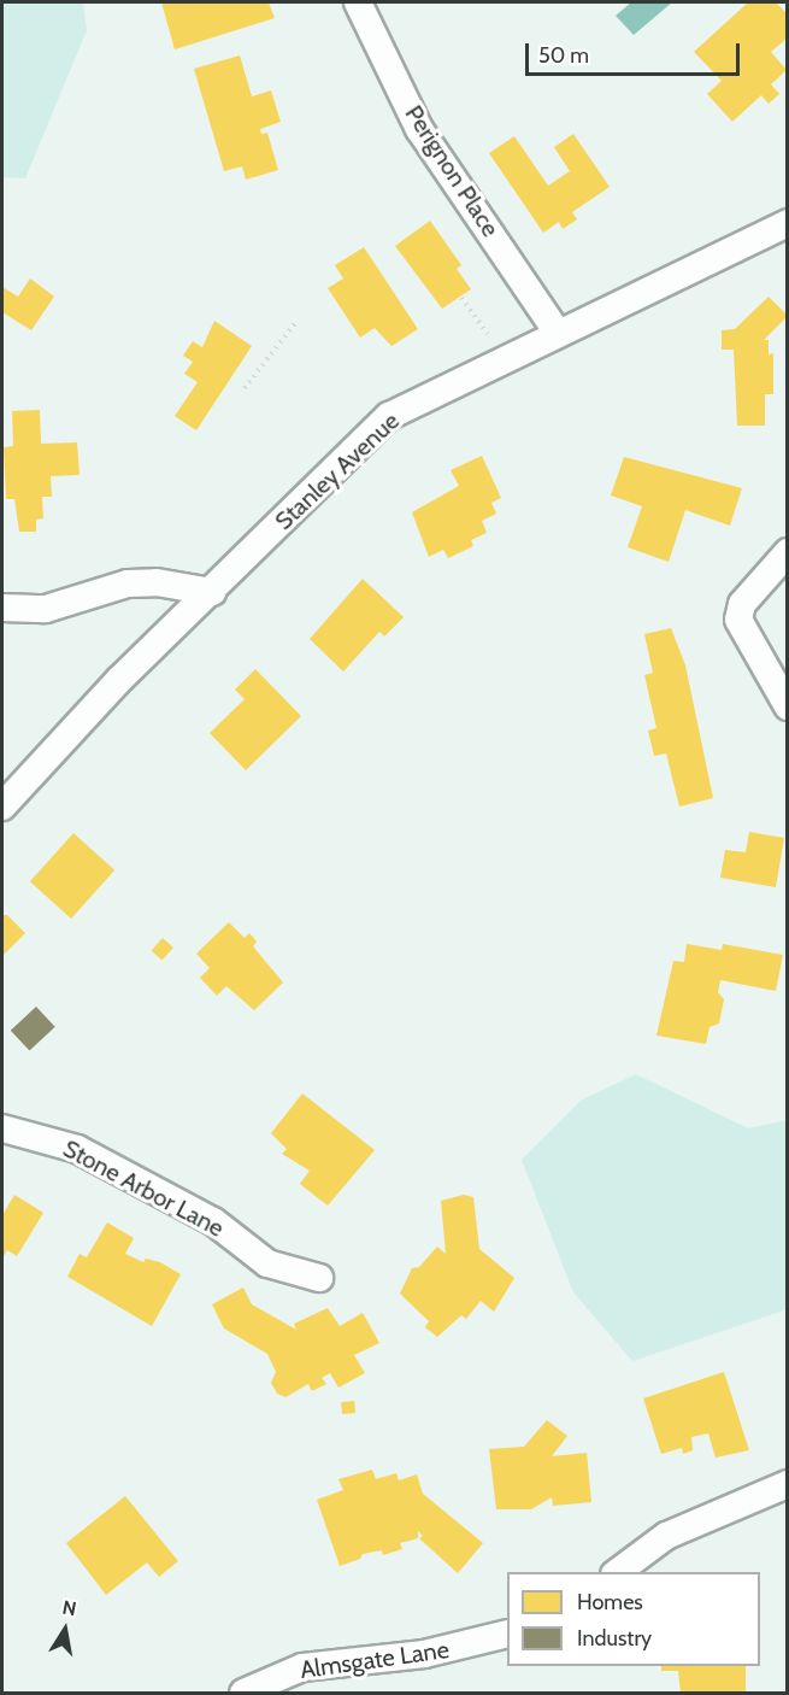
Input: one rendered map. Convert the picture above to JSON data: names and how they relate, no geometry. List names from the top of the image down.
{
  "streets": {
    "street": [
      "Perignon Place",
      "Stanley Avenue",
      "Stone Arbor Lane",
      "Almsgate Lane"
    ]
  },
  "crossings": [
    ["Perignon Place", "Stanley Avenue"]
  ],
  "legend": ["Homes", "Industry"],
  "scale_bar": "50 m",
  "north": "top"
}
